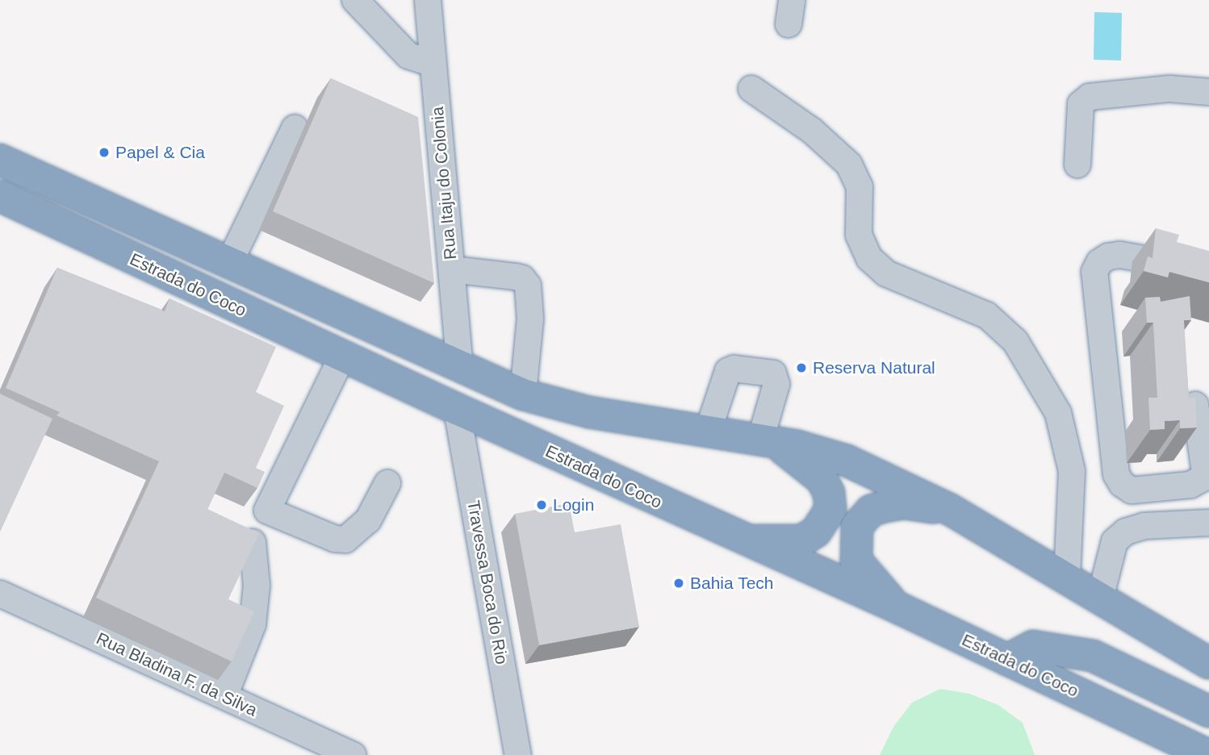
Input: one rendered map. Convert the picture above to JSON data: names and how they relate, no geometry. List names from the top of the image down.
{
  "streets": {
    "highway": ["Estrada do Coco"],
    "street": ["Rua Itaju do Colonia", "Travessa Boca do Rio", "Rua Bladina F. da Silva"]
  },
  "crossings": [
    ["Estrada do Coco", "Travessa Boca do Rio"]
  ],
  "places": [
    "Papel & Cia",
    "Reserva Natural",
    "Login",
    "Bahia Tech"
  ]
}
